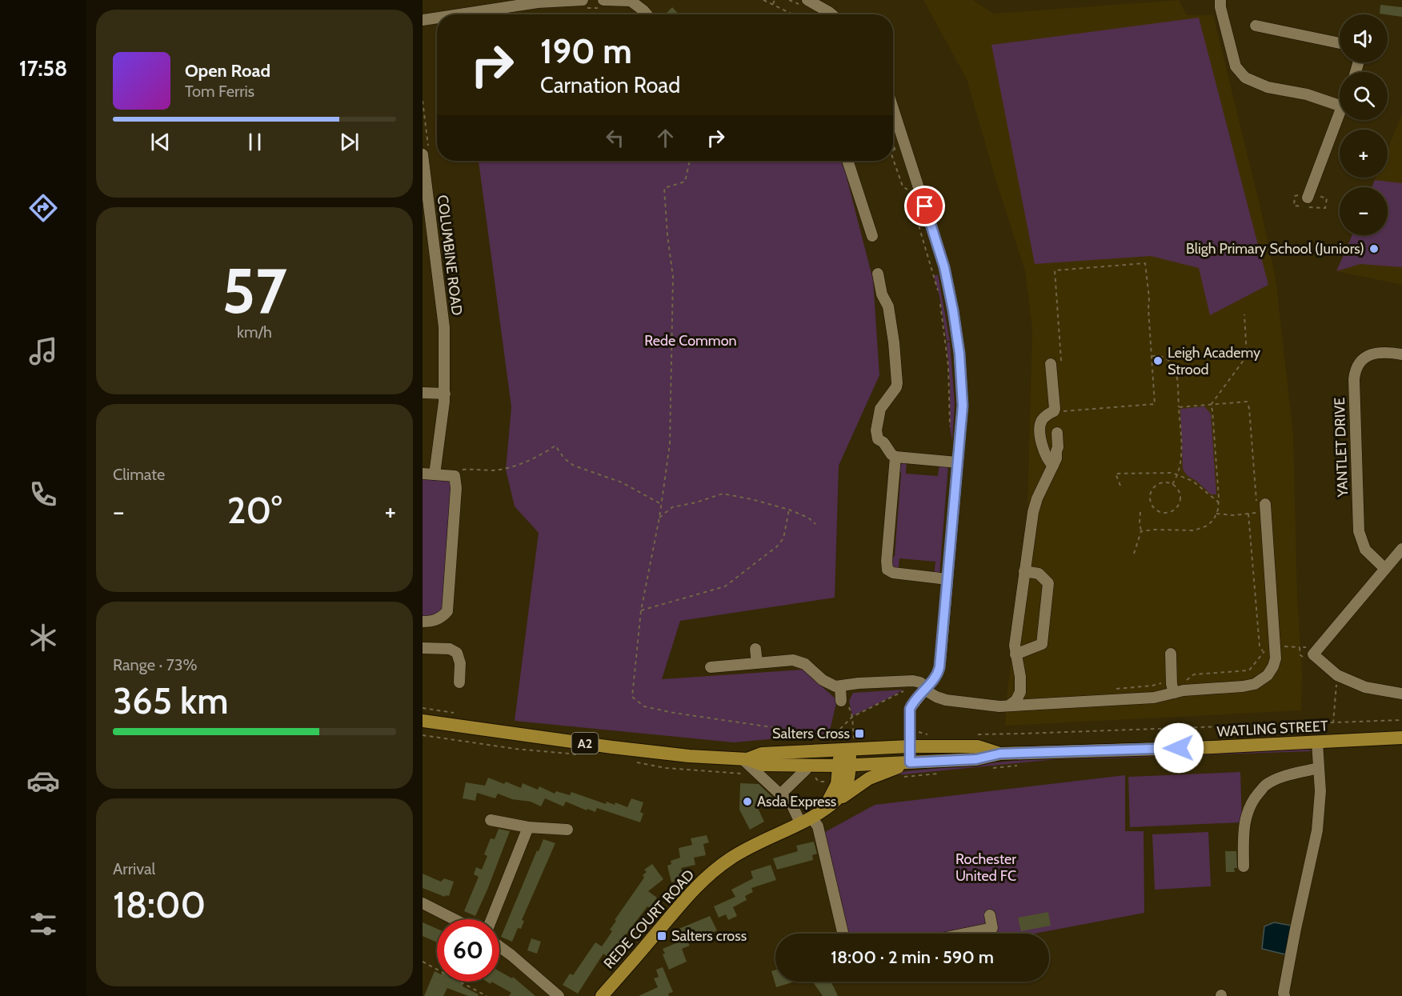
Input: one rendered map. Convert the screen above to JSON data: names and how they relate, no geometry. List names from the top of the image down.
{
  "streets": {
    "main road": ["WATLING STREET", "A2", "REDE COURT ROAD"],
    "street": ["COLUMBINE ROAD", "YANTLET DRIVE"]
  },
  "crossings": [
    ["WATLING STREET", "A2"],
    ["WATLING STREET", "REDE COURT ROAD"]
  ],
  "parks": ["Rede Common", "Rochester United FC"],
  "places": {
    "other": ["Bligh Primary School (Juniors)", "Leigh Academy Strood", "Asda Express"],
    "transit": ["Salters Cross", "Salters cross"]
  },
  "page": {
    "tabs": "17:58",
    "map_buttons": ["+", "−"],
    "turn": ["190 m", "Carnation Road"],
    "song": ["Open Road", "Tom Ferris"],
    "tile": [
      ["57", "km/h"],
      "Climate",
      ["Range · 73%", "365 km"],
      ["Arrival", "18:00"]
    ],
    "heat": ["−", "20°", "+"],
    "limit": "60",
    "trip": "18:00 · 2 min · 590 m"
  }
}
